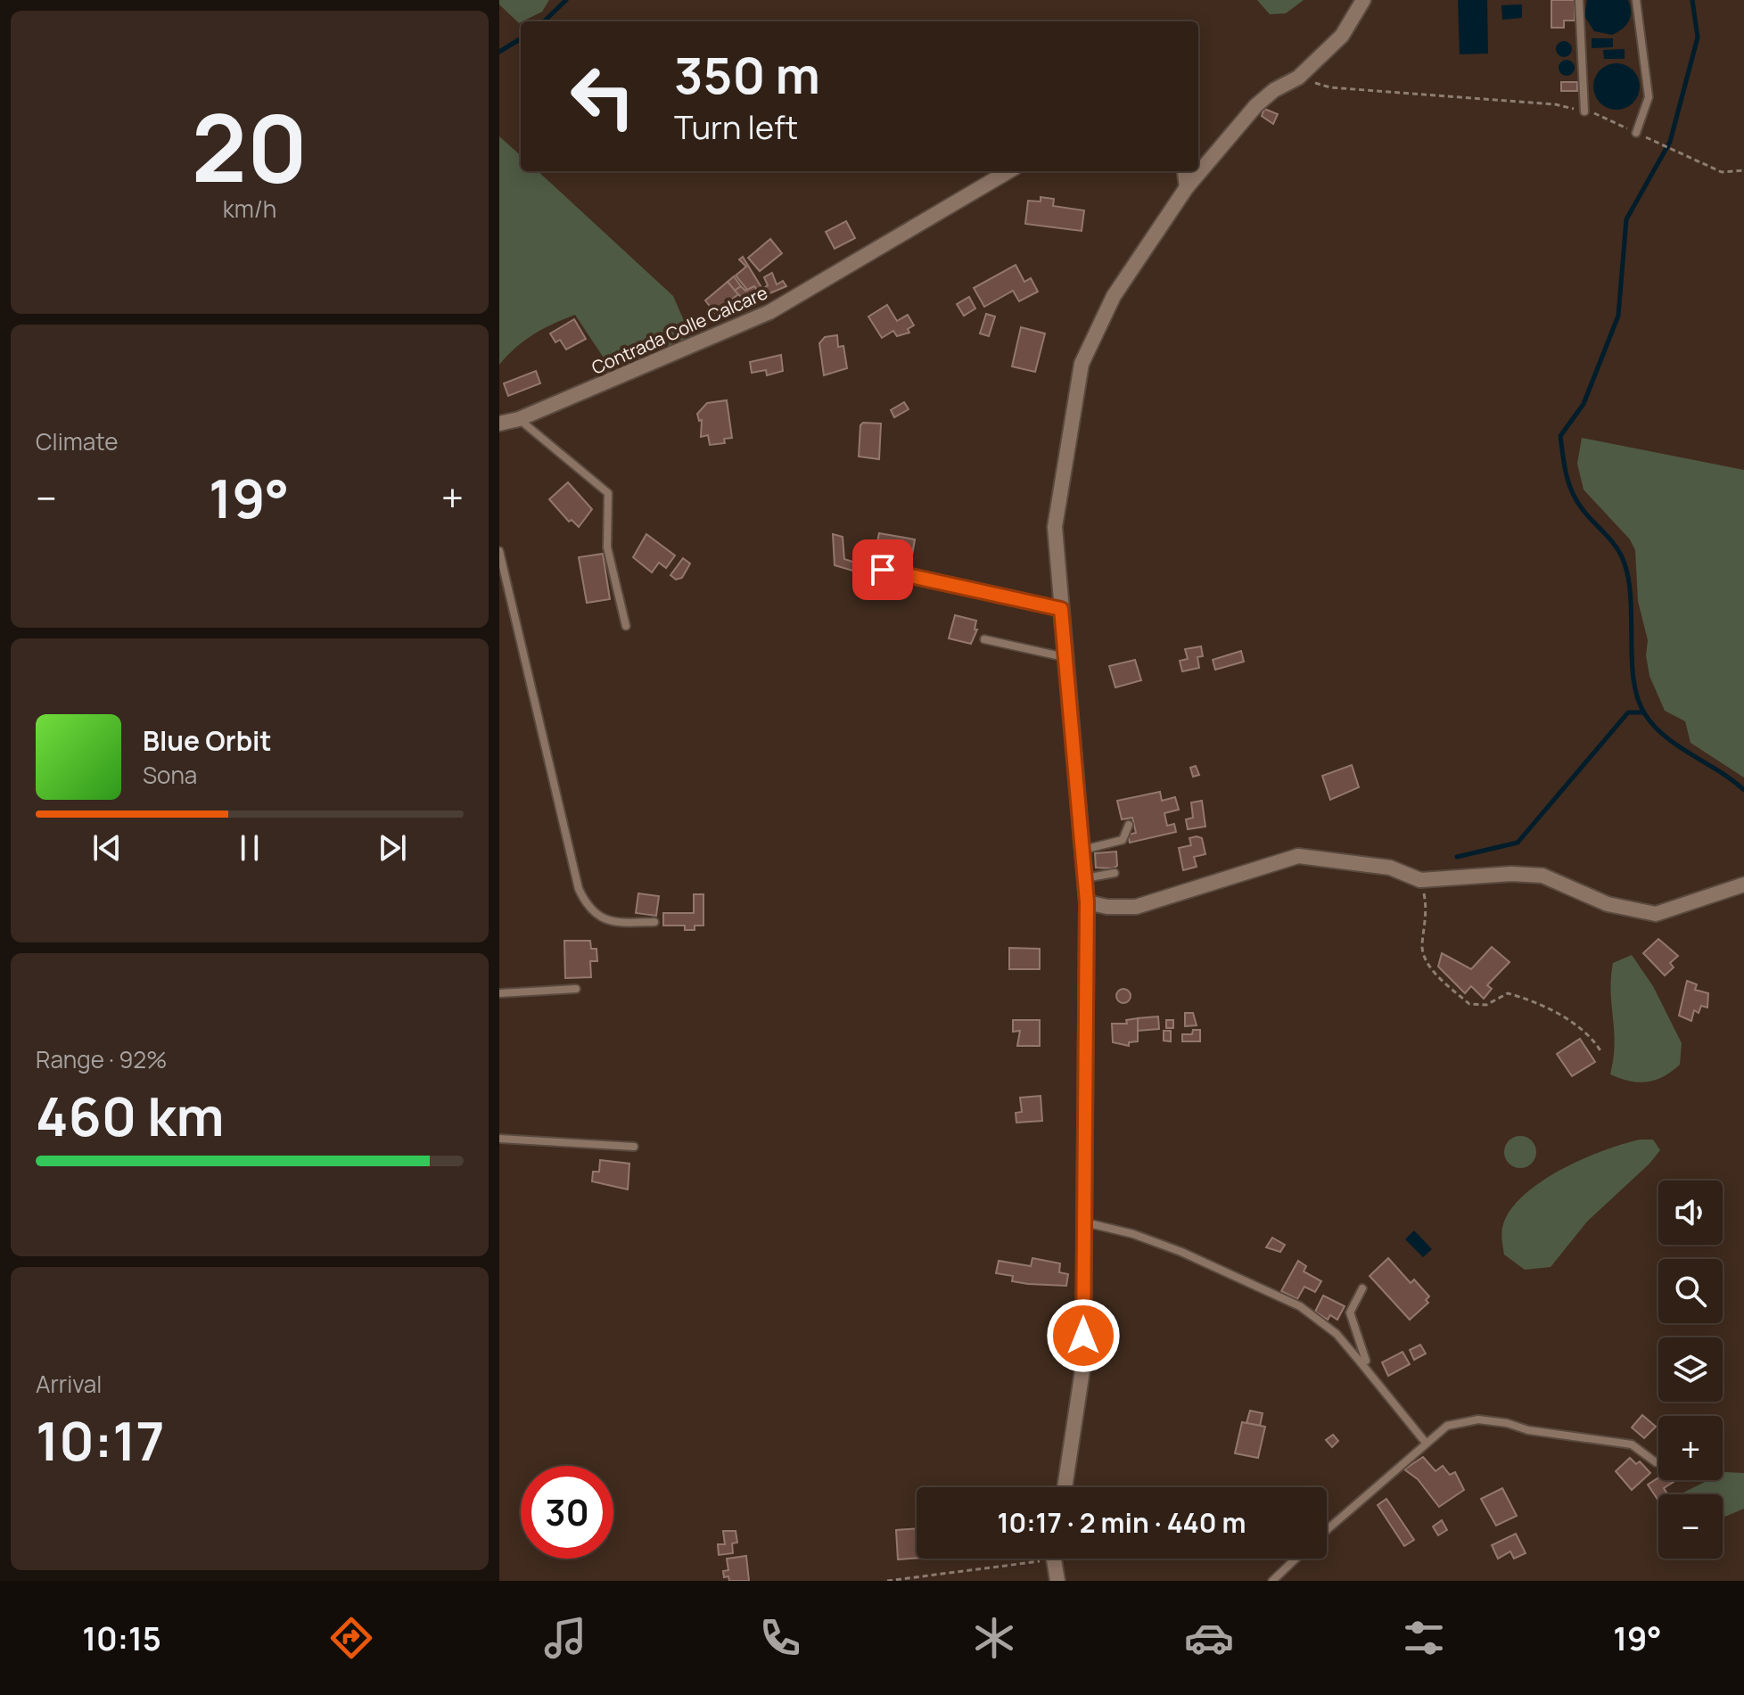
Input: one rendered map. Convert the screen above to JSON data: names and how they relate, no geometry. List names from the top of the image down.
{
  "streets": {
    "street": ["Contrada Colle Calcare"]
  },
  "page": {
    "tile": [
      ["20", "km/h"],
      "Climate",
      ["Range · 92%", "460 km"],
      ["Arrival", "10:17"]
    ],
    "turn": ["350 m", "Turn left"],
    "heat": ["−", "19°", "+"],
    "song": ["Blue Orbit", "Sona"],
    "map_buttons": ["+", "−"],
    "limit": "30",
    "trip": "10:17 · 2 min · 440 m",
    "tabs": ["10:15", "19°"]
  }
}
